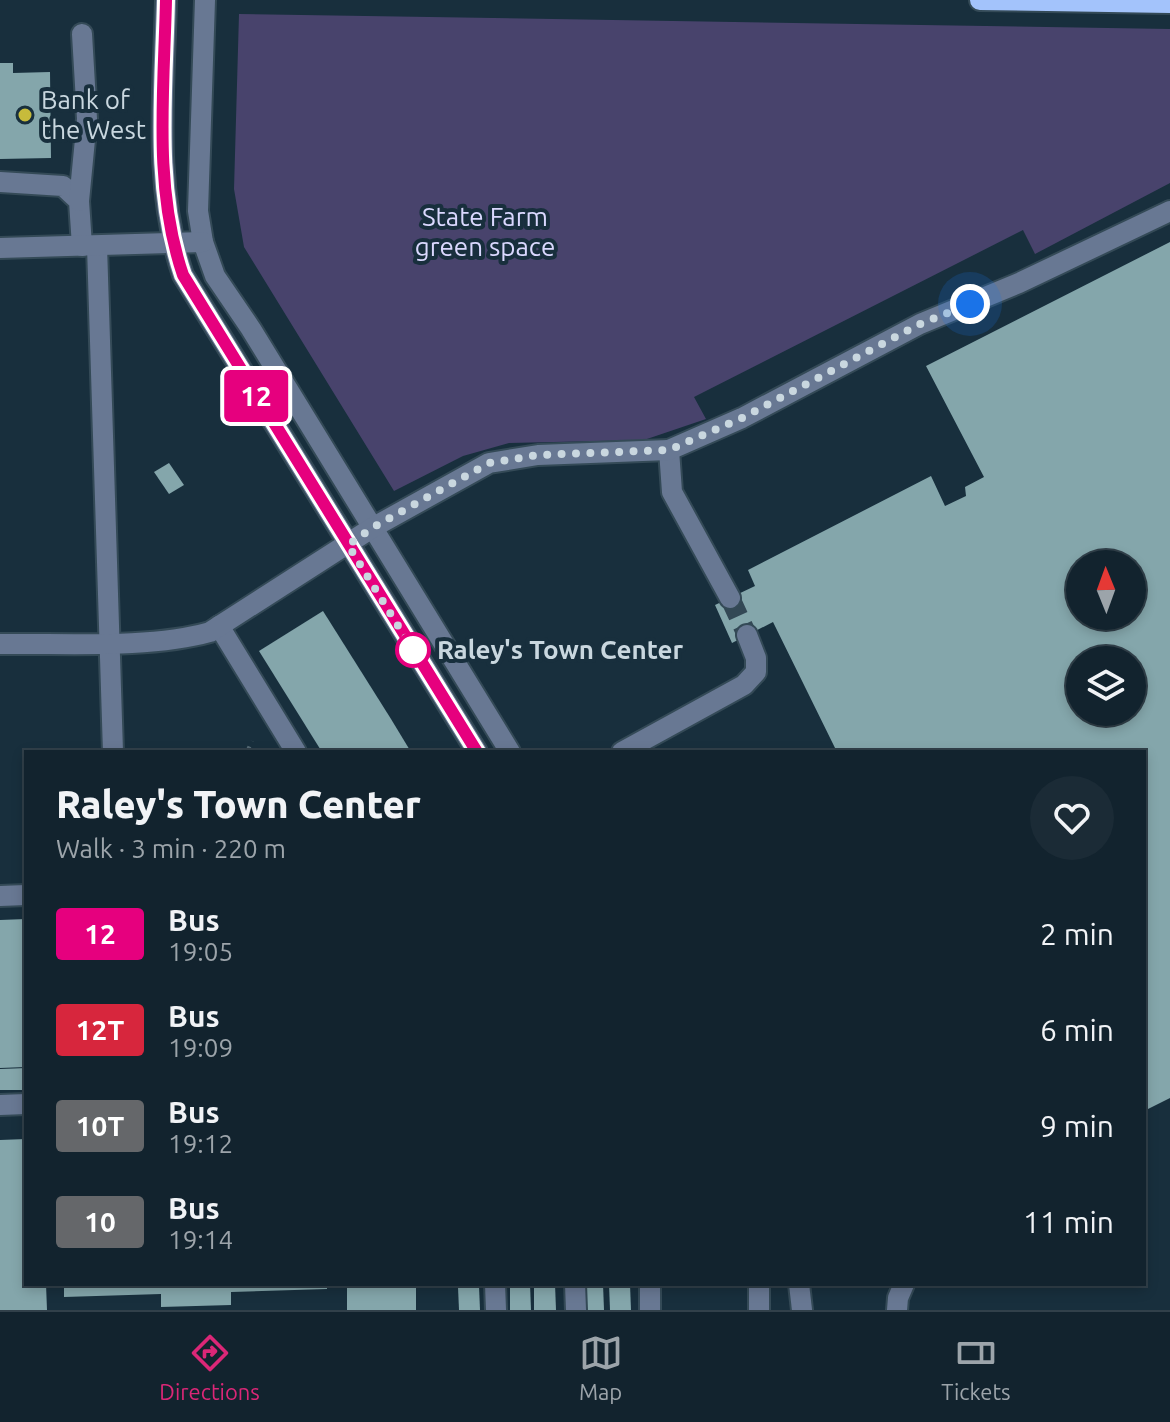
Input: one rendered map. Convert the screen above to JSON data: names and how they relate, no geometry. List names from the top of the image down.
{
  "parks": ["State Farm green space"],
  "places": ["Bank of the West", "Raley's Town Center"],
  "lines": ["bus line 12"],
  "north": "top",
  "page": {
    "on_map": "12",
    "heading": ["Raley's Town Center", "Walk · 3 min · 220 m"],
    "list": [
      {
        "mark": "12",
        "name": "Bus",
        "note": "19:05",
        "value": "2 min"
      },
      {
        "mark": "12T",
        "name": "Bus",
        "note": "19:09",
        "value": "6 min"
      },
      {
        "mark": "10T",
        "name": "Bus",
        "note": "19:12",
        "value": "9 min"
      },
      {
        "mark": "10",
        "name": "Bus",
        "note": "19:14",
        "value": "11 min"
      }
    ],
    "tabs": ["Directions", "Map", "Tickets"]
  }
}
